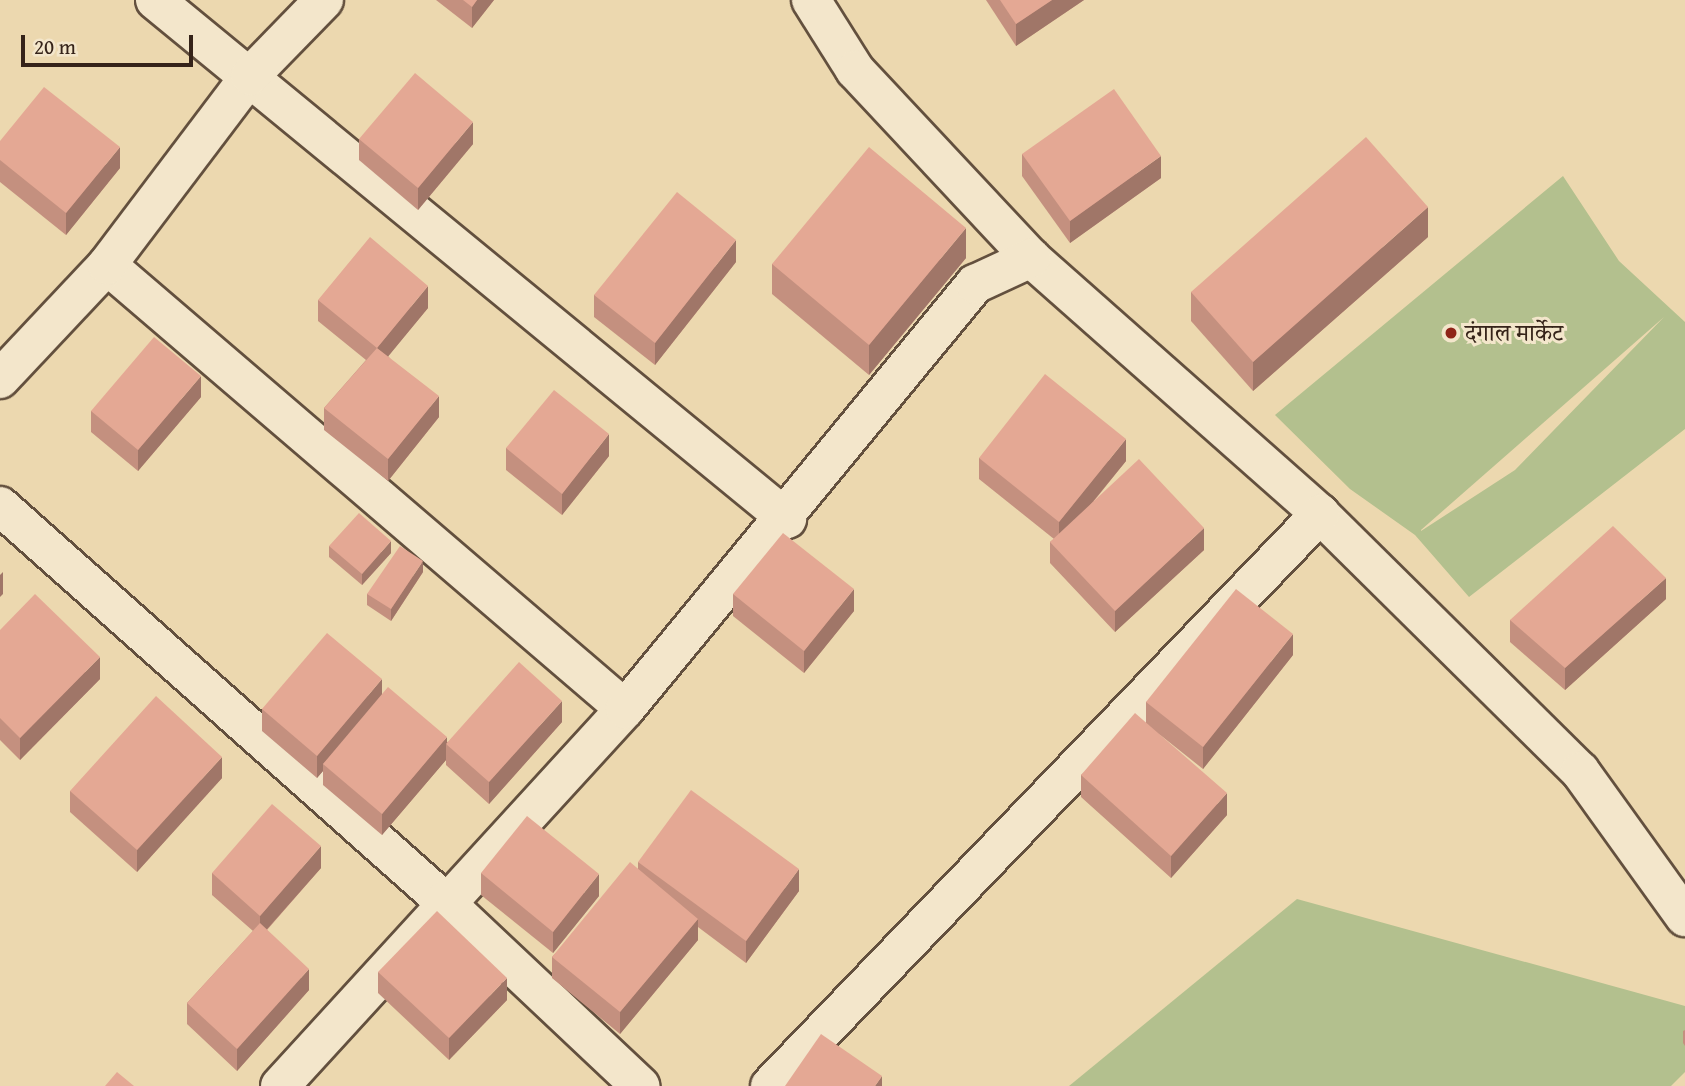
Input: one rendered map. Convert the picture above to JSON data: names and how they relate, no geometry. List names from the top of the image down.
{
  "places": ["दंगाल मार्केट"],
  "scale_bar": "20 m"
}
